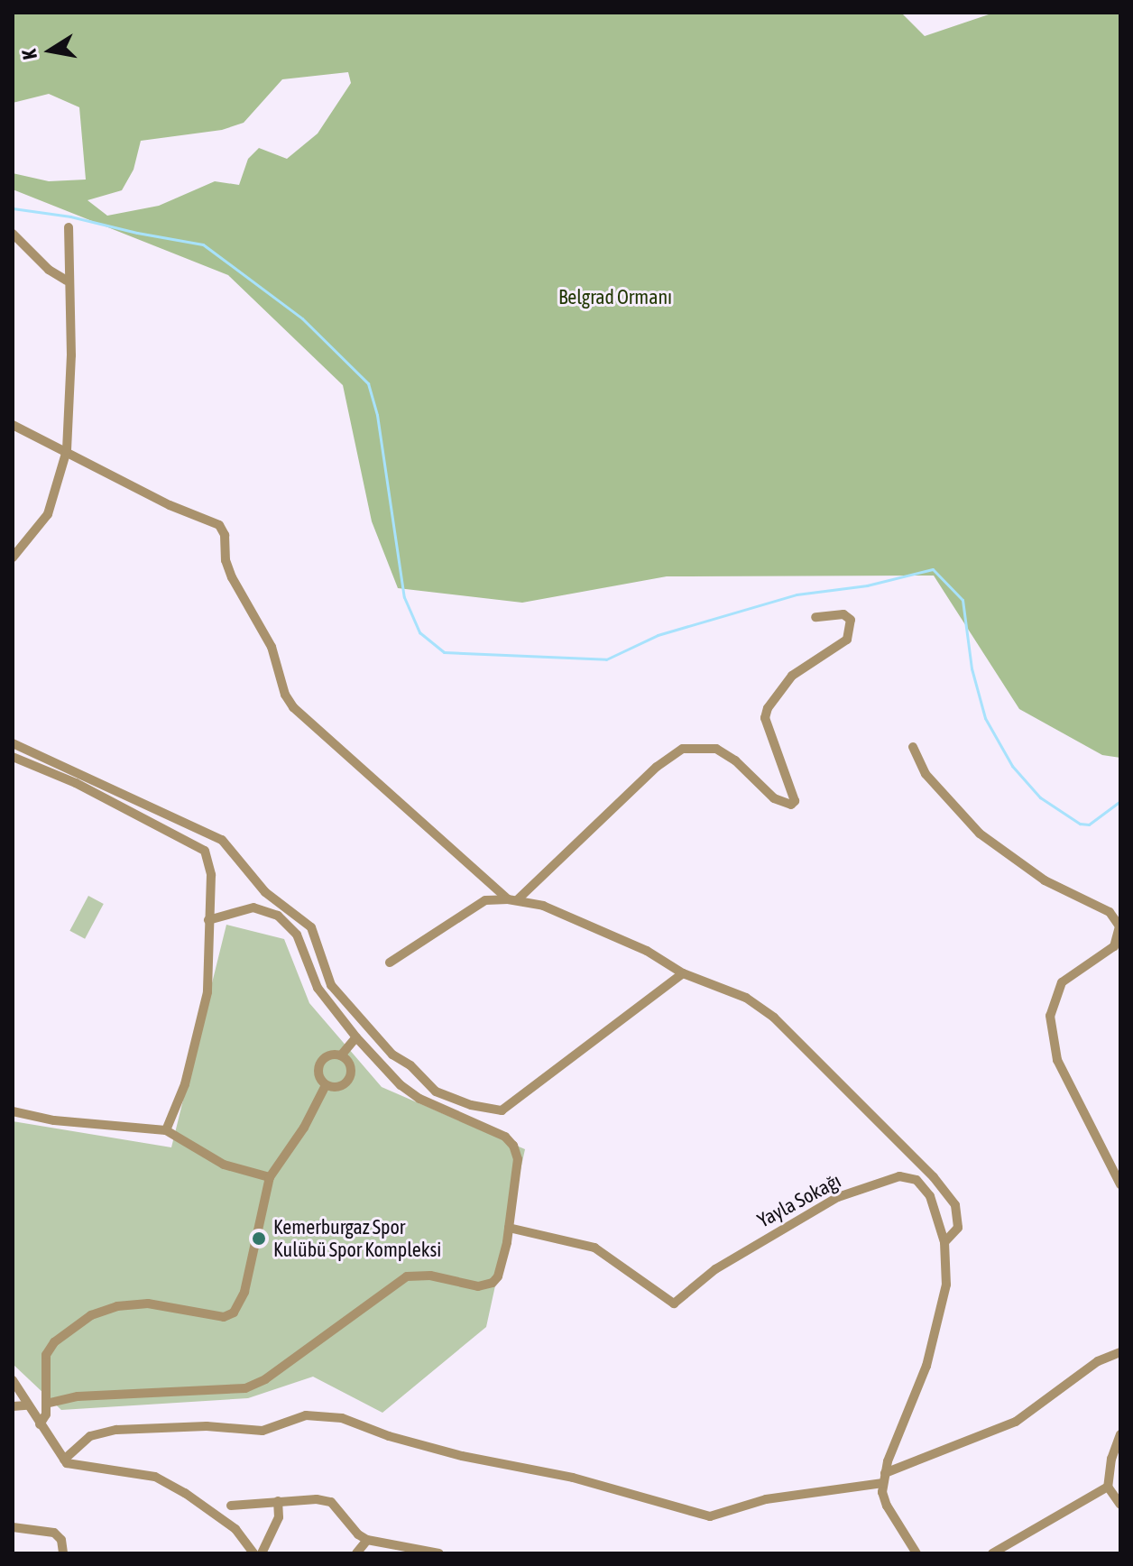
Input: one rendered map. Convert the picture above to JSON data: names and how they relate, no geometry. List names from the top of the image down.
{
  "streets": {
    "street": ["Yayla Sokağı"]
  },
  "parks": ["Belgrad Ormanı"],
  "places": ["Kemerburgaz Spor Kulübü Spor Kompleksi"],
  "north": "left"
}
